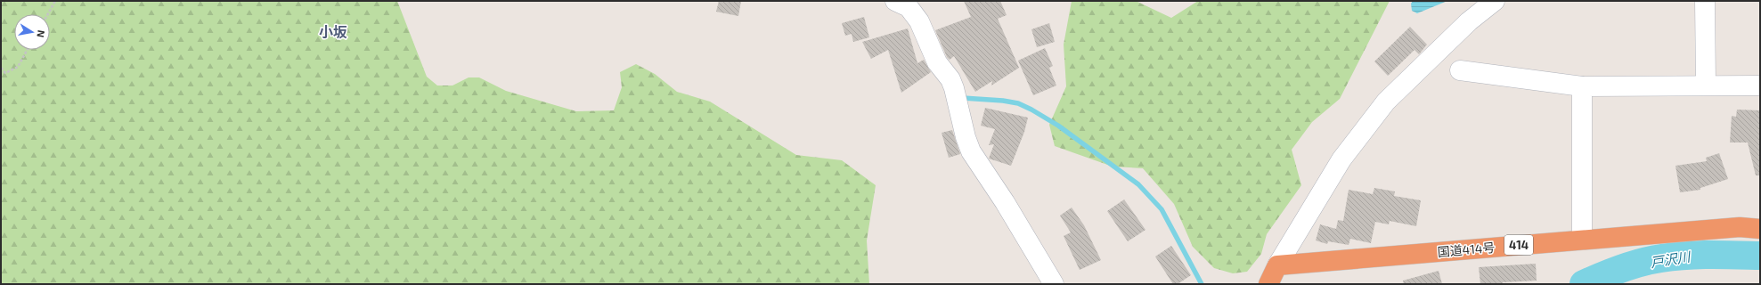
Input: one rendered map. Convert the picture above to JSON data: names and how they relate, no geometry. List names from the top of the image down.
{
  "streets": {
    "highway": ["414", "国道414号"]
  },
  "districts": ["小坂"],
  "water": ["戸沢川"],
  "north": "right"
}
